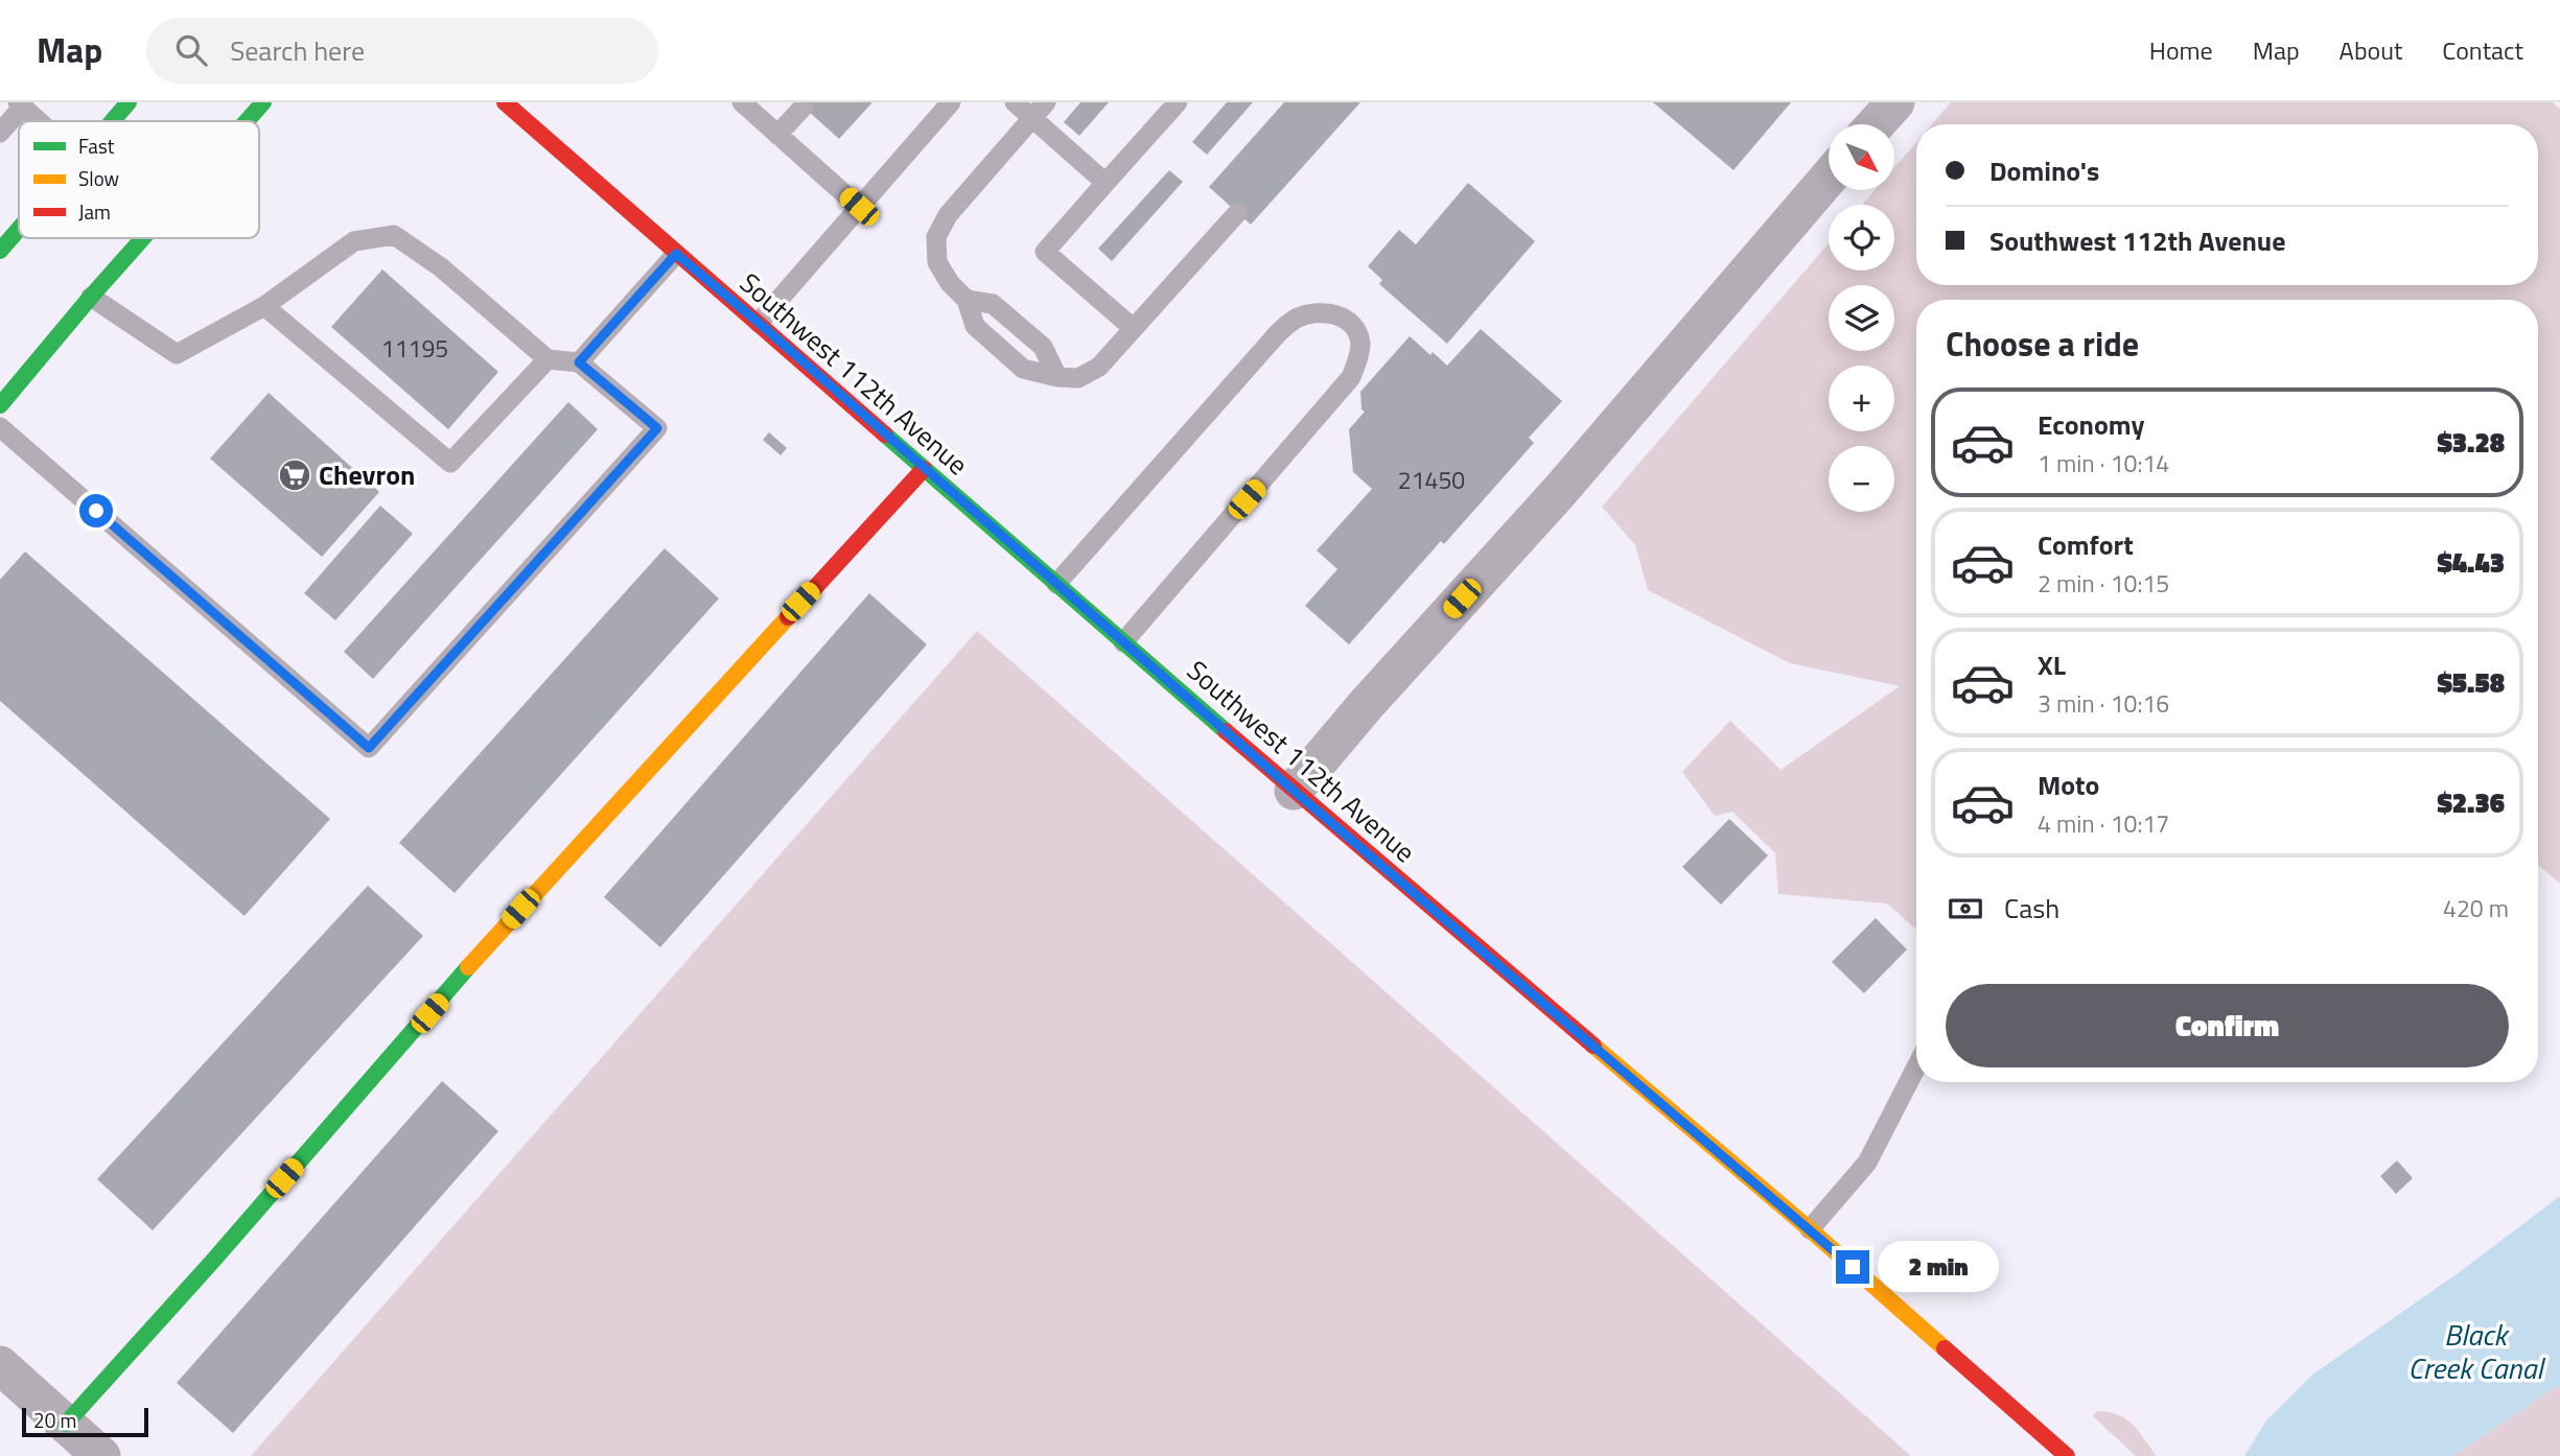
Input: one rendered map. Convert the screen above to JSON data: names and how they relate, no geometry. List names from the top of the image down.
{
  "streets": {
    "main road": ["Southwest 112th Avenue"]
  },
  "water": ["Black Creek Canal"],
  "places": {
    "supermarket": ["Chevron"]
  },
  "house_numbers": ["11195", "21450"],
  "legend": ["Fast", "Slow", "Jam"],
  "scale_bar": "20 m",
  "north": "bottom right",
  "page": {
    "header": "Map",
    "search": "Search here",
    "nav": [
      "Home",
      "Map",
      "About",
      "Contact"
    ],
    "map_buttons": ["+", "−"],
    "banner": ["Domino's", "Southwest 112th Avenue"],
    "heading": "Choose a ride",
    "list": [
      {
        "name": "Economy",
        "note": "1 min · 10:14",
        "value": "$3.28"
      },
      {
        "name": "Comfort",
        "note": "2 min · 10:15",
        "value": "$4.43"
      },
      {
        "name": "XL",
        "note": "3 min · 10:16",
        "value": "$5.58"
      },
      {
        "name": "Moto",
        "note": "4 min · 10:17",
        "value": "$2.36"
      }
    ],
    "pay": ["Cash", "420 m"],
    "buttons": "Confirm",
    "bubble": "2 min",
    "scale": "20 m"
  }
}
